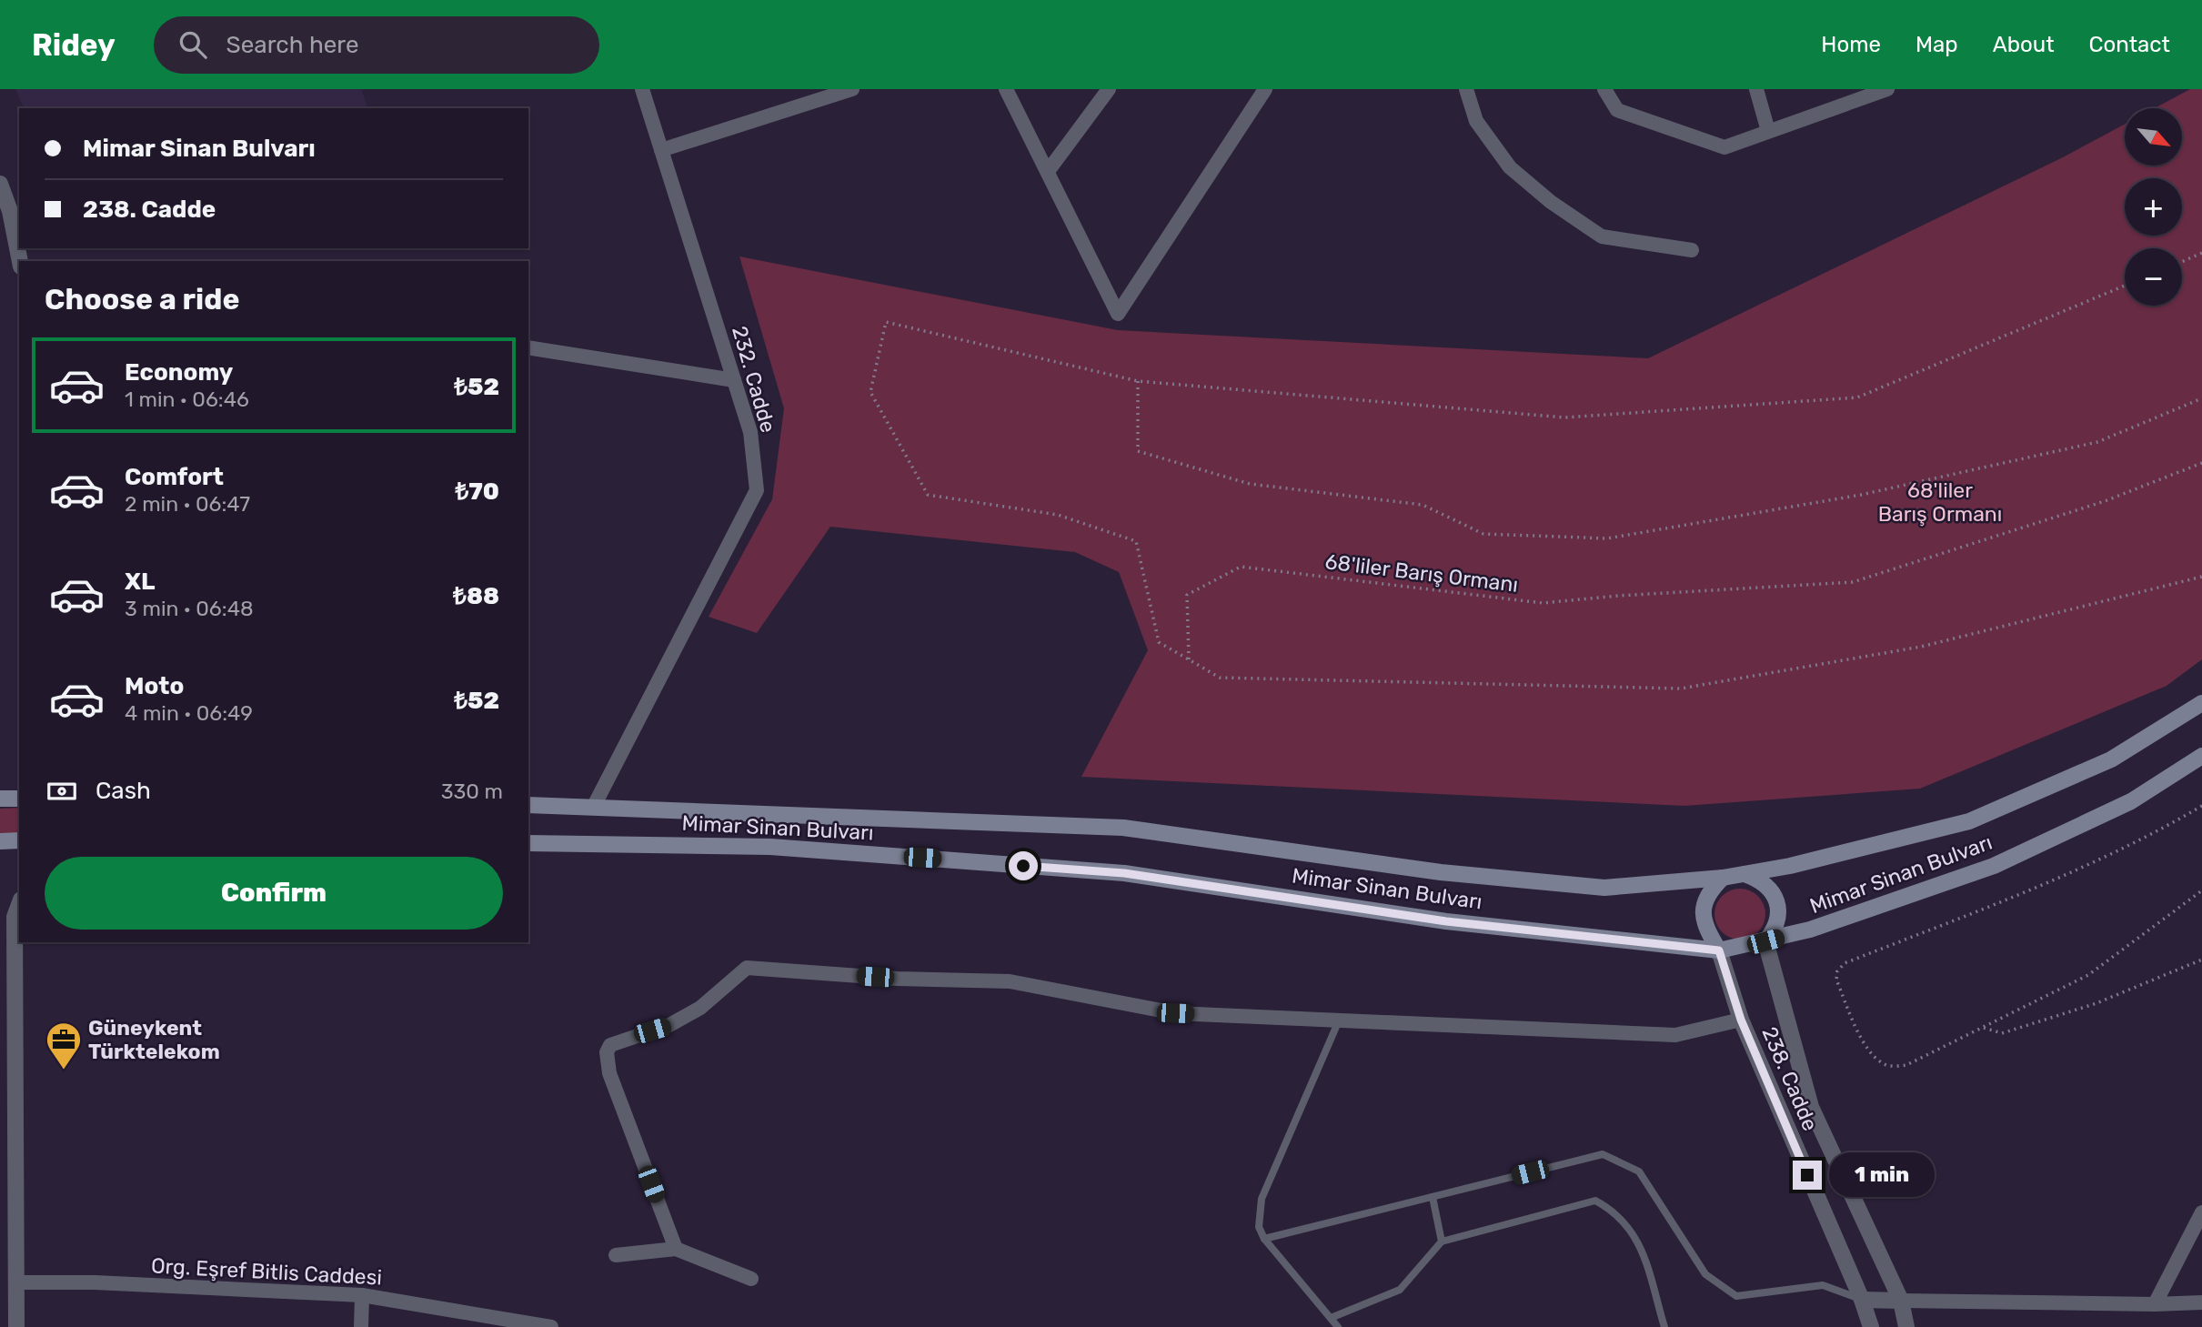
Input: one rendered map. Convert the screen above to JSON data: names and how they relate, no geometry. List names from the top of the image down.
{
  "streets": {
    "main road": ["Mimar Sinan Bulvarı"],
    "street": ["232. Cadde", "238. Cadde", "Org. Eşref Bitlis Caddesi"],
    "path": ["68'liler Barış Ormanı"]
  },
  "crossings": [
    ["232. Cadde", "Mimar Sinan Bulvarı"],
    ["Mimar Sinan Bulvarı", "238. Cadde"]
  ],
  "parks": ["68'liler Barış Ormanı"],
  "places": {
    "office": ["Güneykent Türktelekom"]
  },
  "north": "bottom right",
  "page": {
    "header": "Ridey",
    "search": "Search here",
    "nav": [
      "Home",
      "Map",
      "About",
      "Contact"
    ],
    "map_buttons": ["+", "−"],
    "banner": ["Mimar Sinan Bulvarı", "238. Cadde"],
    "heading": "Choose a ride",
    "list": [
      {
        "name": "Economy",
        "note": "1 min · 06:46",
        "value": "₺52"
      },
      {
        "name": "Comfort",
        "note": "2 min · 06:47",
        "value": "₺70"
      },
      {
        "name": "XL",
        "note": "3 min · 06:48",
        "value": "₺88"
      },
      {
        "name": "Moto",
        "note": "4 min · 06:49",
        "value": "₺52"
      }
    ],
    "pay": ["Cash", "330 m"],
    "buttons": "Confirm",
    "bubble": "1 min"
  }
}
